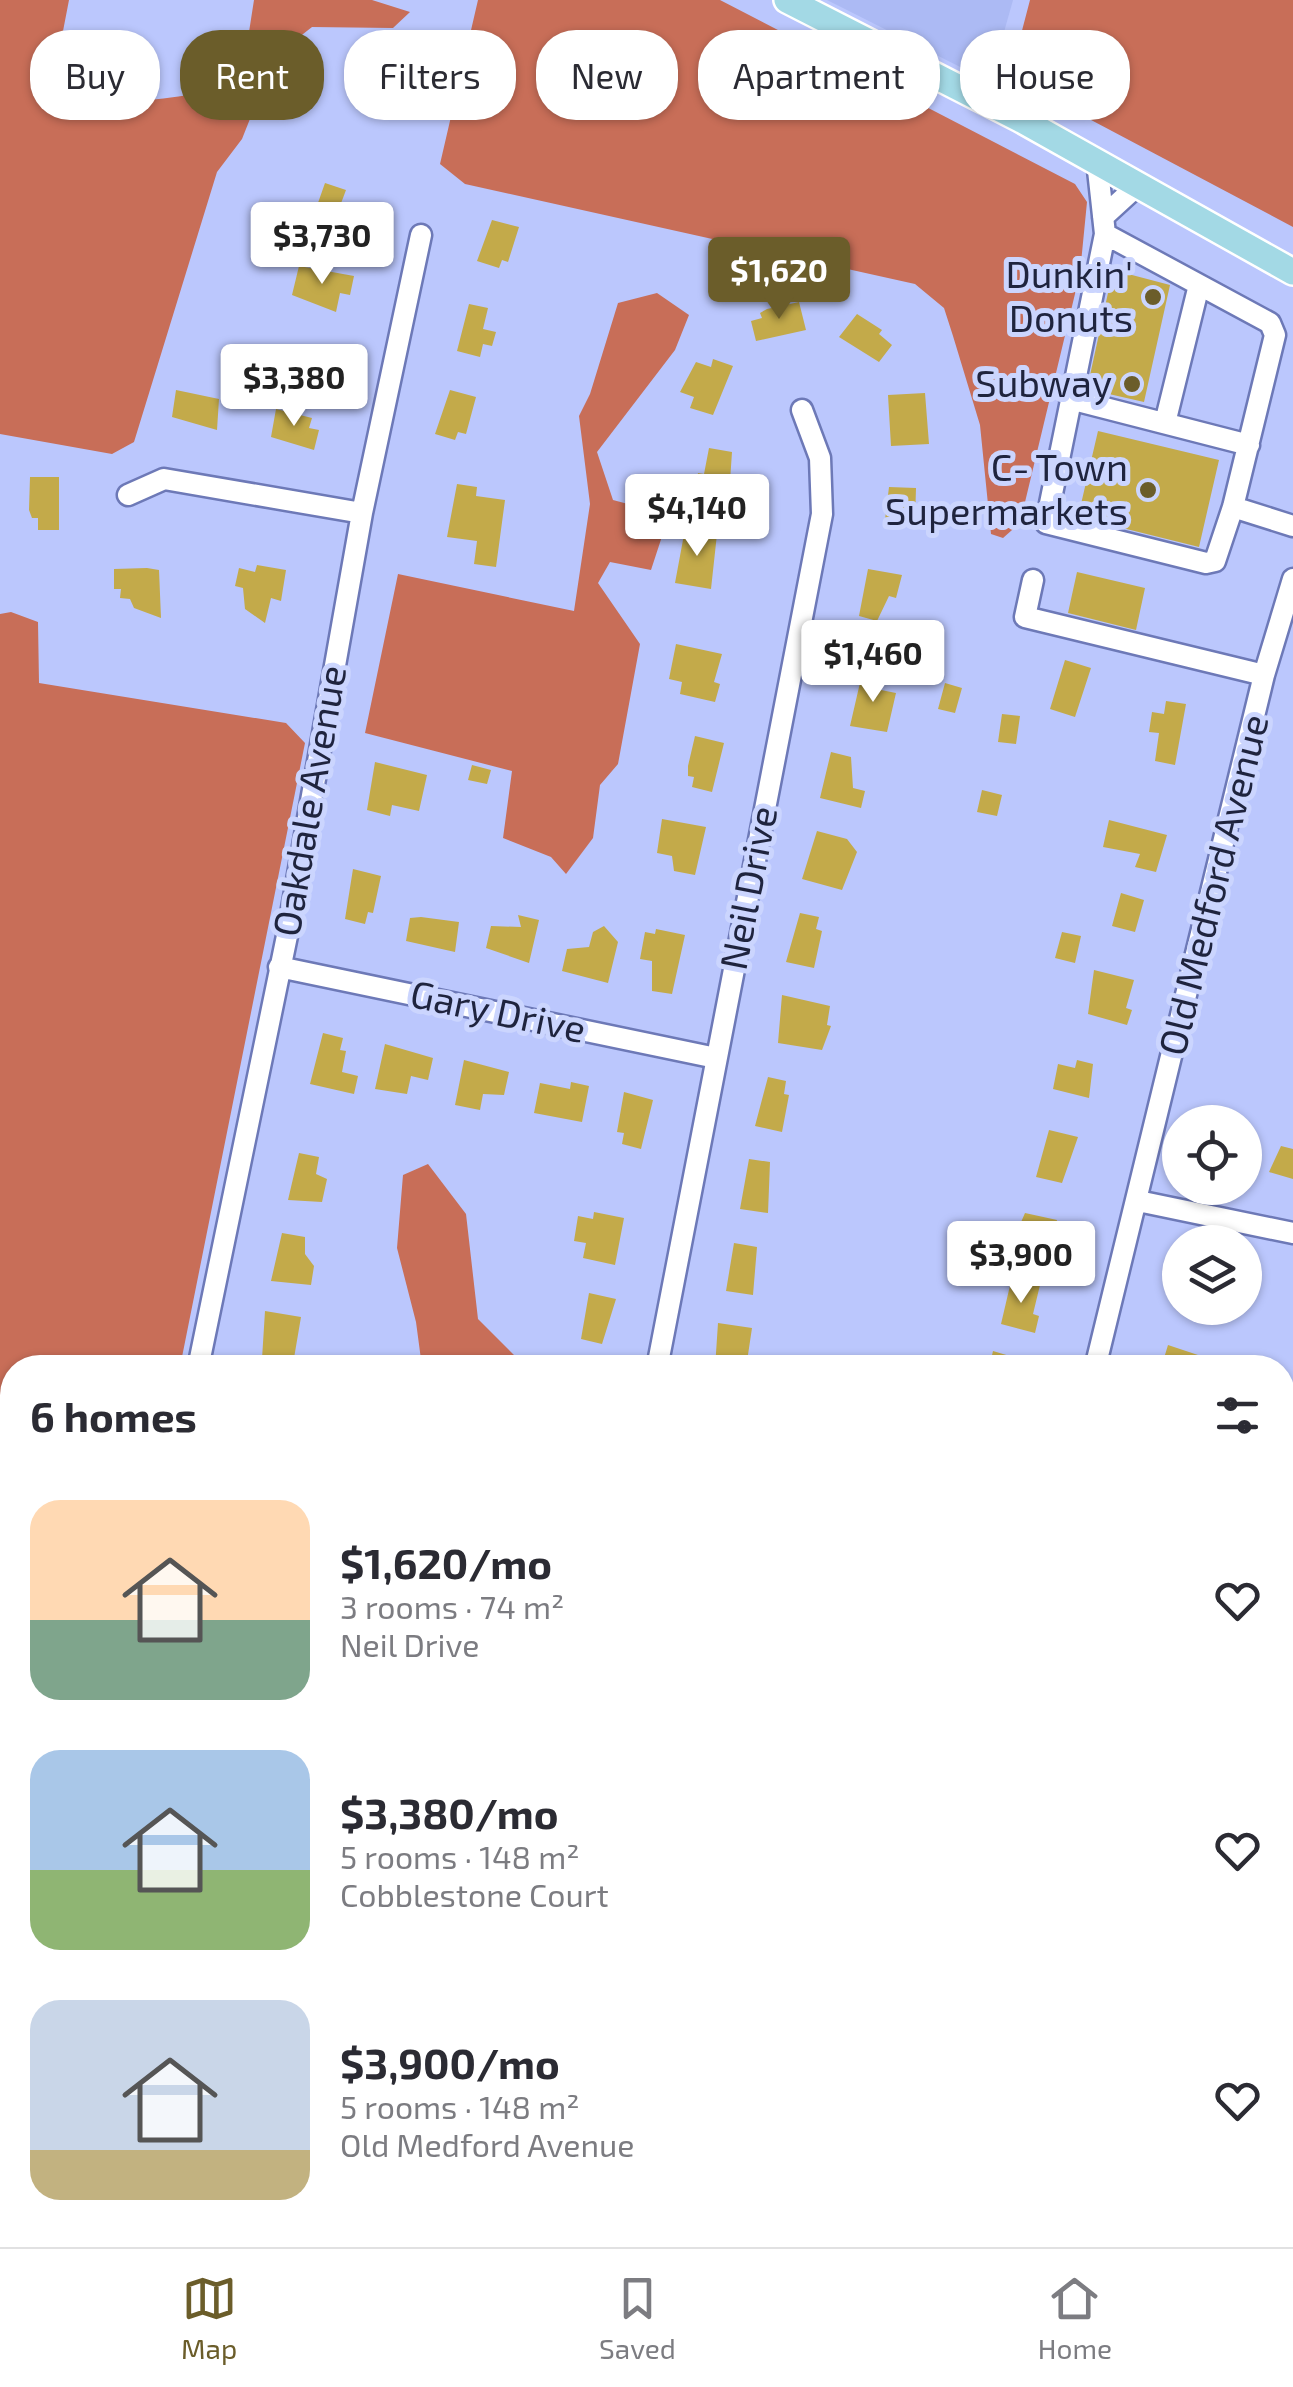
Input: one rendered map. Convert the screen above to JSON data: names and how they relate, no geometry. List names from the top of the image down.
{
  "streets": {
    "street": [
      "Oakdale Avenue",
      "Old Medford Avenue",
      "Neil Drive",
      "Gary Drive"
    ]
  },
  "crossings": [
    ["Oakdale Avenue", "Gary Drive"],
    ["Neil Drive", "Gary Drive"]
  ],
  "places": ["Dunkin' Donuts", "Subway", "C‑Town Supermarkets"],
  "page": {
    "chip": [
      "Buy",
      "Rent",
      "Filters",
      "New",
      "Apartment",
      "House"
    ],
    "price": [
      "$3,730",
      "$1,620",
      "$3,380",
      "$4,140",
      "$1,460",
      "$3,900"
    ],
    "heading": "6 homes",
    "list": [
      {
        "name": "$1,620/mo",
        "note": "3 rooms · 74 m² · Neil Drive"
      },
      {
        "name": "$3,380/mo",
        "note": "5 rooms · 148 m² · Cobblestone Court"
      },
      {
        "name": "$3,900/mo",
        "note": "5 rooms · 148 m² · Old Medford Avenue"
      }
    ],
    "tabs": ["Map", "Saved", "Home"]
  }
}
